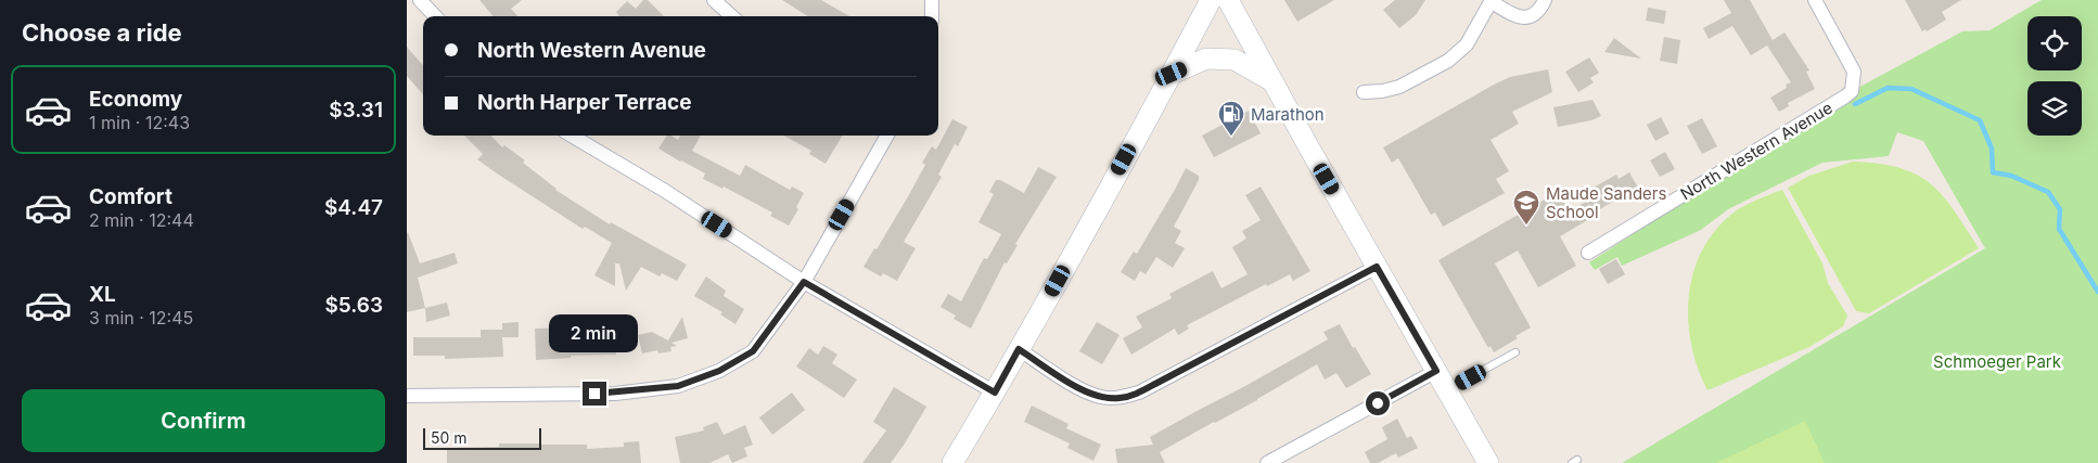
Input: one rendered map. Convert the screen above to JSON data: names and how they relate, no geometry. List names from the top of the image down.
{
  "streets": {
    "street": ["North Western Avenue"]
  },
  "parks": ["Schmoeger Park"],
  "places": {
    "fuel station": ["Marathon"],
    "school or university": ["Maude Sanders School"]
  },
  "scale_bar": "50 m",
  "page": {
    "heading": "Choose a ride",
    "banner": ["North Western Avenue", "North Harper Terrace"],
    "list": [
      {
        "name": "Economy",
        "note": "1 min · 12:43",
        "value": "$3.31"
      },
      {
        "name": "Comfort",
        "note": "2 min · 12:44",
        "value": "$4.47"
      },
      {
        "name": "XL",
        "note": "3 min · 12:45",
        "value": "$5.63"
      }
    ],
    "bubble": "2 min",
    "buttons": "Confirm",
    "scale": "50 m"
  }
}
